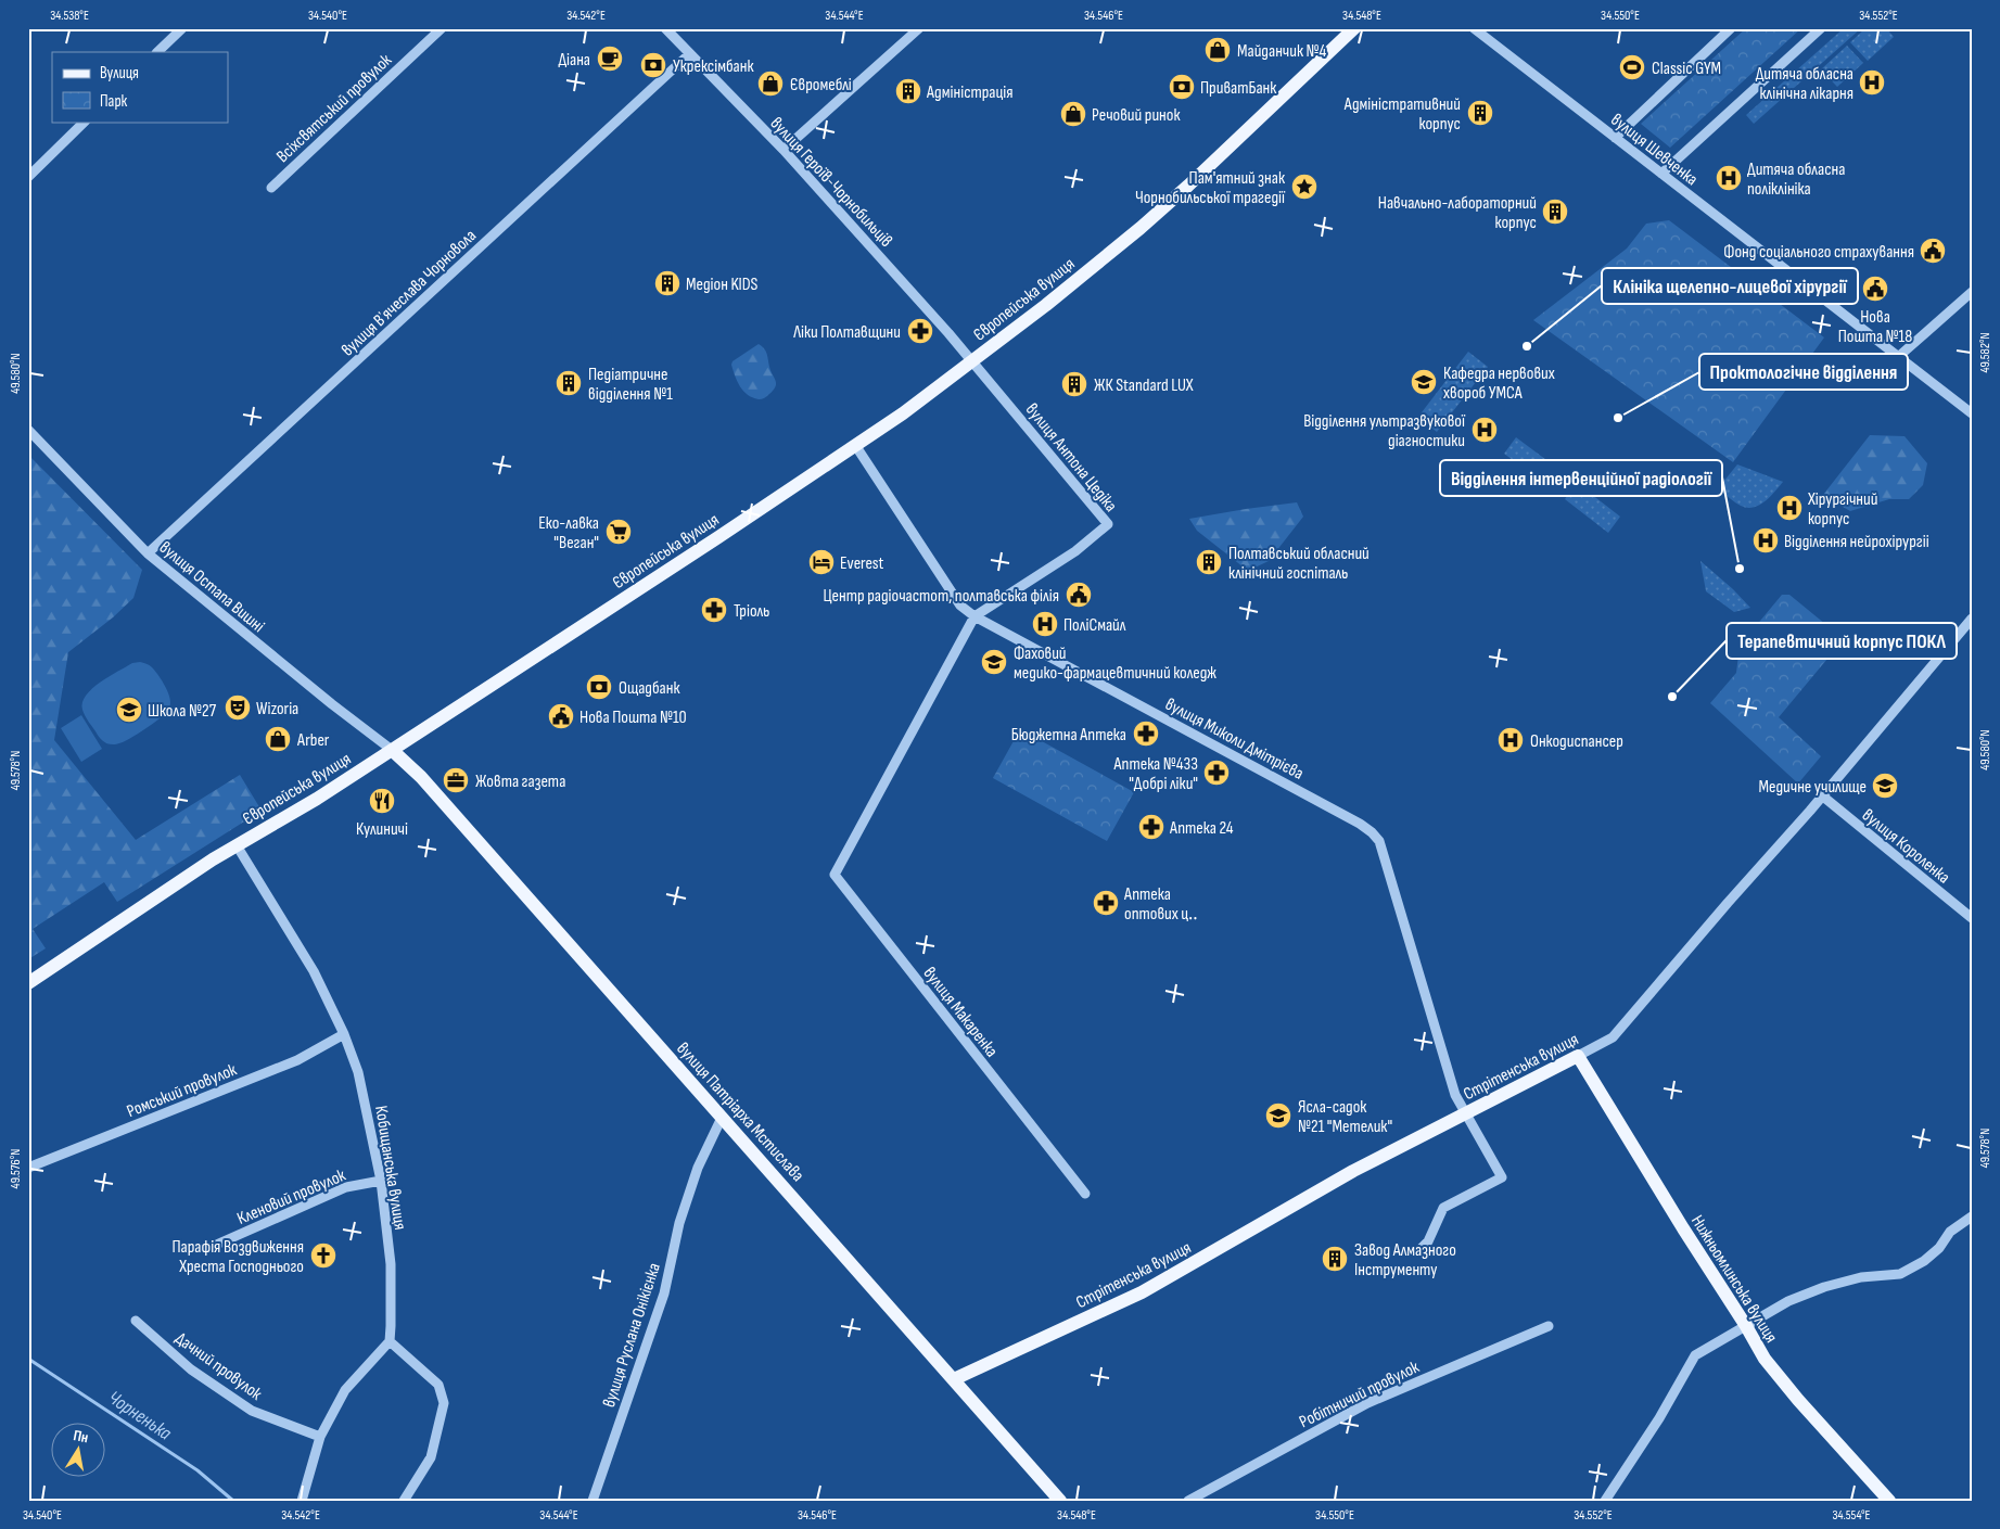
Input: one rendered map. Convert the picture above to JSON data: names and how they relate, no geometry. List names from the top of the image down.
{
  "streets": {
    "main road": [
      "Європейська вулиця",
      "Стрітенська вулиця",
      "вулиця Патріарха Мстислава",
      "Нижньомлинська вулиця"
    ],
    "street": [
      "Всіхсвятський провулок",
      "вулиця Шевченка",
      "вулиця Героїв-Чорнобильців",
      "вулиця Вʼячеслава Чорновола",
      "вулиця Антона Цедіка",
      "вулиця Остапа Вишні",
      "вулиця Миколи Дмітрієва",
      "вулиця Короленка",
      "вулиця Макаренка",
      "Ромський провулок",
      "Кобищанська вулиця",
      "Кленовий провулок",
      "вулиця Руслана Онікієнка",
      "Дачний провулок",
      "Робітничий провулок"
    ]
  },
  "crossings": [
    ["вулиця Героїв-Чорнобильців", "вулиця Вʼячеслава Чорновола"],
    ["вулиця Героїв-Чорнобильців", "Європейська вулиця"],
    ["вулиця Героїв-Чорнобильців", "вулиця Антона Цедіка"],
    ["вулиця Вʼячеслава Чорновола", "вулиця Остапа Вишні"],
    ["Європейська вулиця", "вулиця Антона Цедіка"],
    ["Європейська вулиця", "вулиця Остапа Вишні"],
    ["Європейська вулиця", "вулиця Миколи Дмітрієва"],
    ["Європейська вулиця", "вулиця Патріарха Мстислава"],
    ["Європейська вулиця", "Кобищанська вулиця"],
    ["вулиця Антона Цедіка", "вулиця Миколи Дмітрієва"],
    ["вулиця Антона Цедіка", "вулиця Макаренка"],
    ["вулиця Остапа Вишні", "вулиця Патріарха Мстислава"],
    ["вулиця Миколи Дмітрієва", "вулиця Макаренка"],
    ["вулиця Миколи Дмітрієва", "Стрітенська вулиця"],
    ["вулиця Короленка", "Стрітенська вулиця"],
    ["Стрітенська вулиця", "вулиця Патріарха Мстислава"],
    ["Стрітенська вулиця", "Нижньомлинська вулиця"],
    ["Ромський провулок", "Кобищанська вулиця"],
    ["вулиця Патріарха Мстислава", "вулиця Руслана Онікієнка"],
    ["Кобищанська вулиця", "Кленовий провулок"]
  ],
  "water": ["Чорненька"],
  "places": {
    "shop": [
      "Майданчик №4",
      "Євромеблі",
      "Речовий ринок",
      "Arber"
    ],
    "cafe": ["Діана"],
    "bank": ["Укрексімбанк", "ПриватБанк", "Ощадбанк"],
    "sports": ["Classic GYM"],
    "hospital": [
      "Дитяча обласна клінічна лікарня",
      "Дитяча обласна поліклініка",
      "Відділення ультразвукової діагностики",
      "Хірургічний корпус",
      "Відділення нейрохірургіі",
      "ПоліСмайл",
      "Онкодиспансер"
    ],
    "building": [
      "Адміністрація",
      "Адміністративний корпус",
      "Навчально-лабораторний корпус",
      "Медіон KIDS",
      "Педіатричне відділення №1",
      "ЖК Standard LUX",
      "Полтавський обласний клінічний госпіталь",
      "Завод Алмазного Інструменту"
    ],
    "place": ["Пам'ятний знак Чорнобильської трагедії"],
    "public building": [
      "Фонд соціального страхування",
      "Нова Пошта №18",
      "Центр радіочастот, полтавська філія",
      "Нова Пошта №10"
    ],
    "pharmacy": [
      "Ліки Полтавщини",
      "Тріоль",
      "Бюджетна Аптека",
      "Аптека №433 \"Добрі ліки\"",
      "Аптека 24",
      "Аптека оптових ц‥"
    ],
    "other": [
      "Клініка щелепно-лицевої хірургії",
      "Проктологічне відділення",
      "Відділення інтервенційної радіології",
      "Терапевтичний корпус ПОКЛ"
    ],
    "school or university": [
      "Кафедра нервових хвороб УМСА",
      "Фаховий медико-фармацевтичний коледж",
      "Школа №27",
      "Медичне училище",
      "Ясла-садок №21 \"Метелик\""
    ],
    "supermarket": ["Еко-лавка \"Веган\""],
    "hotel": ["Everest"],
    "theatre": ["Wizoria"],
    "office": ["Жовта газета"],
    "restaurant": ["Кулиничі"],
    "church": ["Парафія Воздвиження Хреста Господнього"]
  },
  "legend": ["Вулиця", "Парк"],
  "north": "top",
  "coordinates": [
    "34.538°E",
    "34.540°E",
    "34.542°E",
    "34.544°E",
    "34.546°E",
    "34.548°E",
    "34.550°E",
    "34.552°E",
    "49.582°N",
    "49.580°N",
    "49.578°N",
    "49.576°N",
    "34.554°E"
  ]
}
